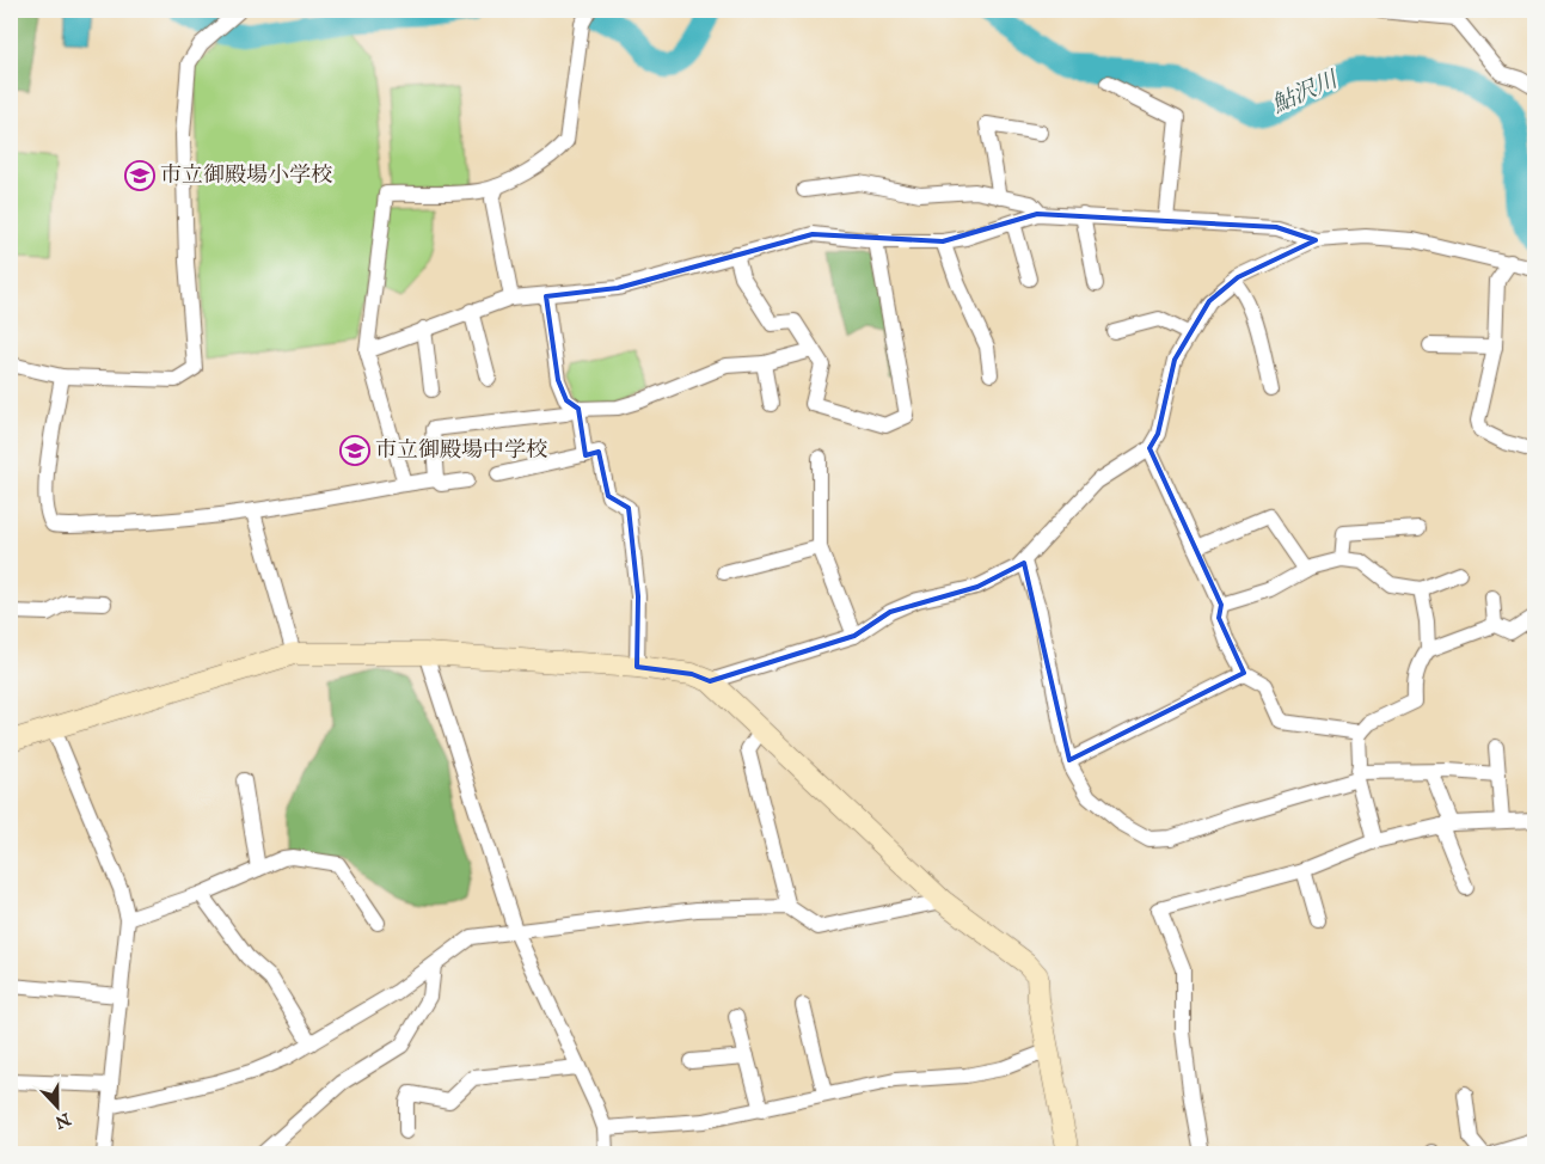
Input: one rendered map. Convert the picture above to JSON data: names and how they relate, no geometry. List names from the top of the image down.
{
  "water": ["鮎沢川"],
  "places": {
    "school or university": ["市立御殿場小学校", "市立御殿場中学校"]
  },
  "north": "bottom"
}
